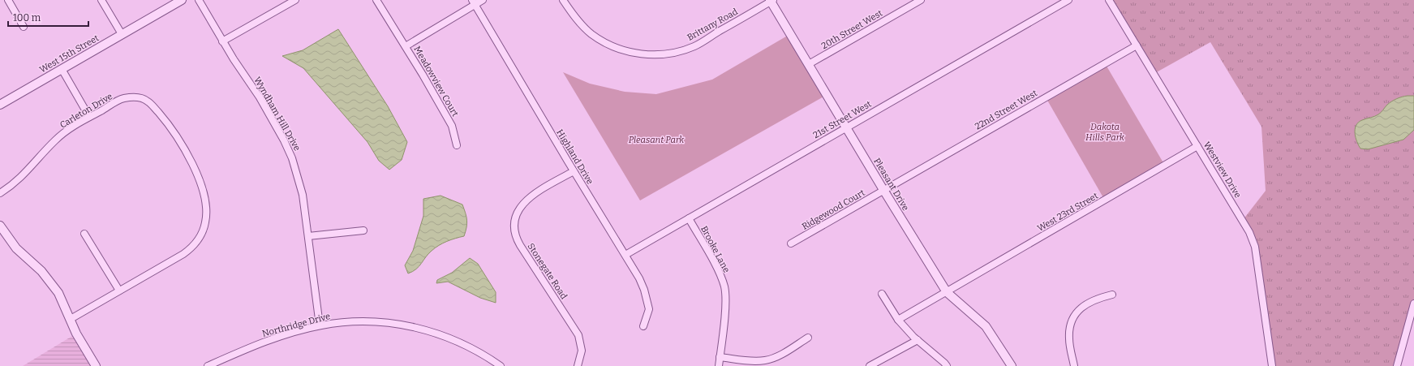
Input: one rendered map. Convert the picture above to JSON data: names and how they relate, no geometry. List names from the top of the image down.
{
  "streets": {
    "street": [
      "Brittany Road",
      "20th Street West",
      "West 15th Street",
      "Meadowview Court",
      "22nd Street West",
      "Carleton Drive",
      "Wyndham Hill Drive",
      "21st Street West",
      "Highland Drive",
      "Westview Drive",
      "Pleasant Drive",
      "Ridgewood Court",
      "West 23rd Street",
      "Brooke Lane",
      "Stonegate Road",
      "Northridge Drive"
    ]
  },
  "crossings": [
    ["Brittany Road", "Pleasant Drive"],
    ["20th Street West", "Pleasant Drive"],
    ["22nd Street West", "Westview Drive"],
    ["22nd Street West", "Pleasant Drive"],
    ["22nd Street West", "Ridgewood Court"],
    ["Wyndham Hill Drive", "Northridge Drive"],
    ["21st Street West", "Highland Drive"],
    ["21st Street West", "Pleasant Drive"],
    ["21st Street West", "Brooke Lane"],
    ["Highland Drive", "Stonegate Road"],
    ["Westview Drive", "West 23rd Street"],
    ["Pleasant Drive", "Ridgewood Court"],
    ["Pleasant Drive", "West 23rd Street"]
  ],
  "parks": ["Dakota Hills Park", "Pleasant Park"],
  "scale_bar": "100 m"
}
